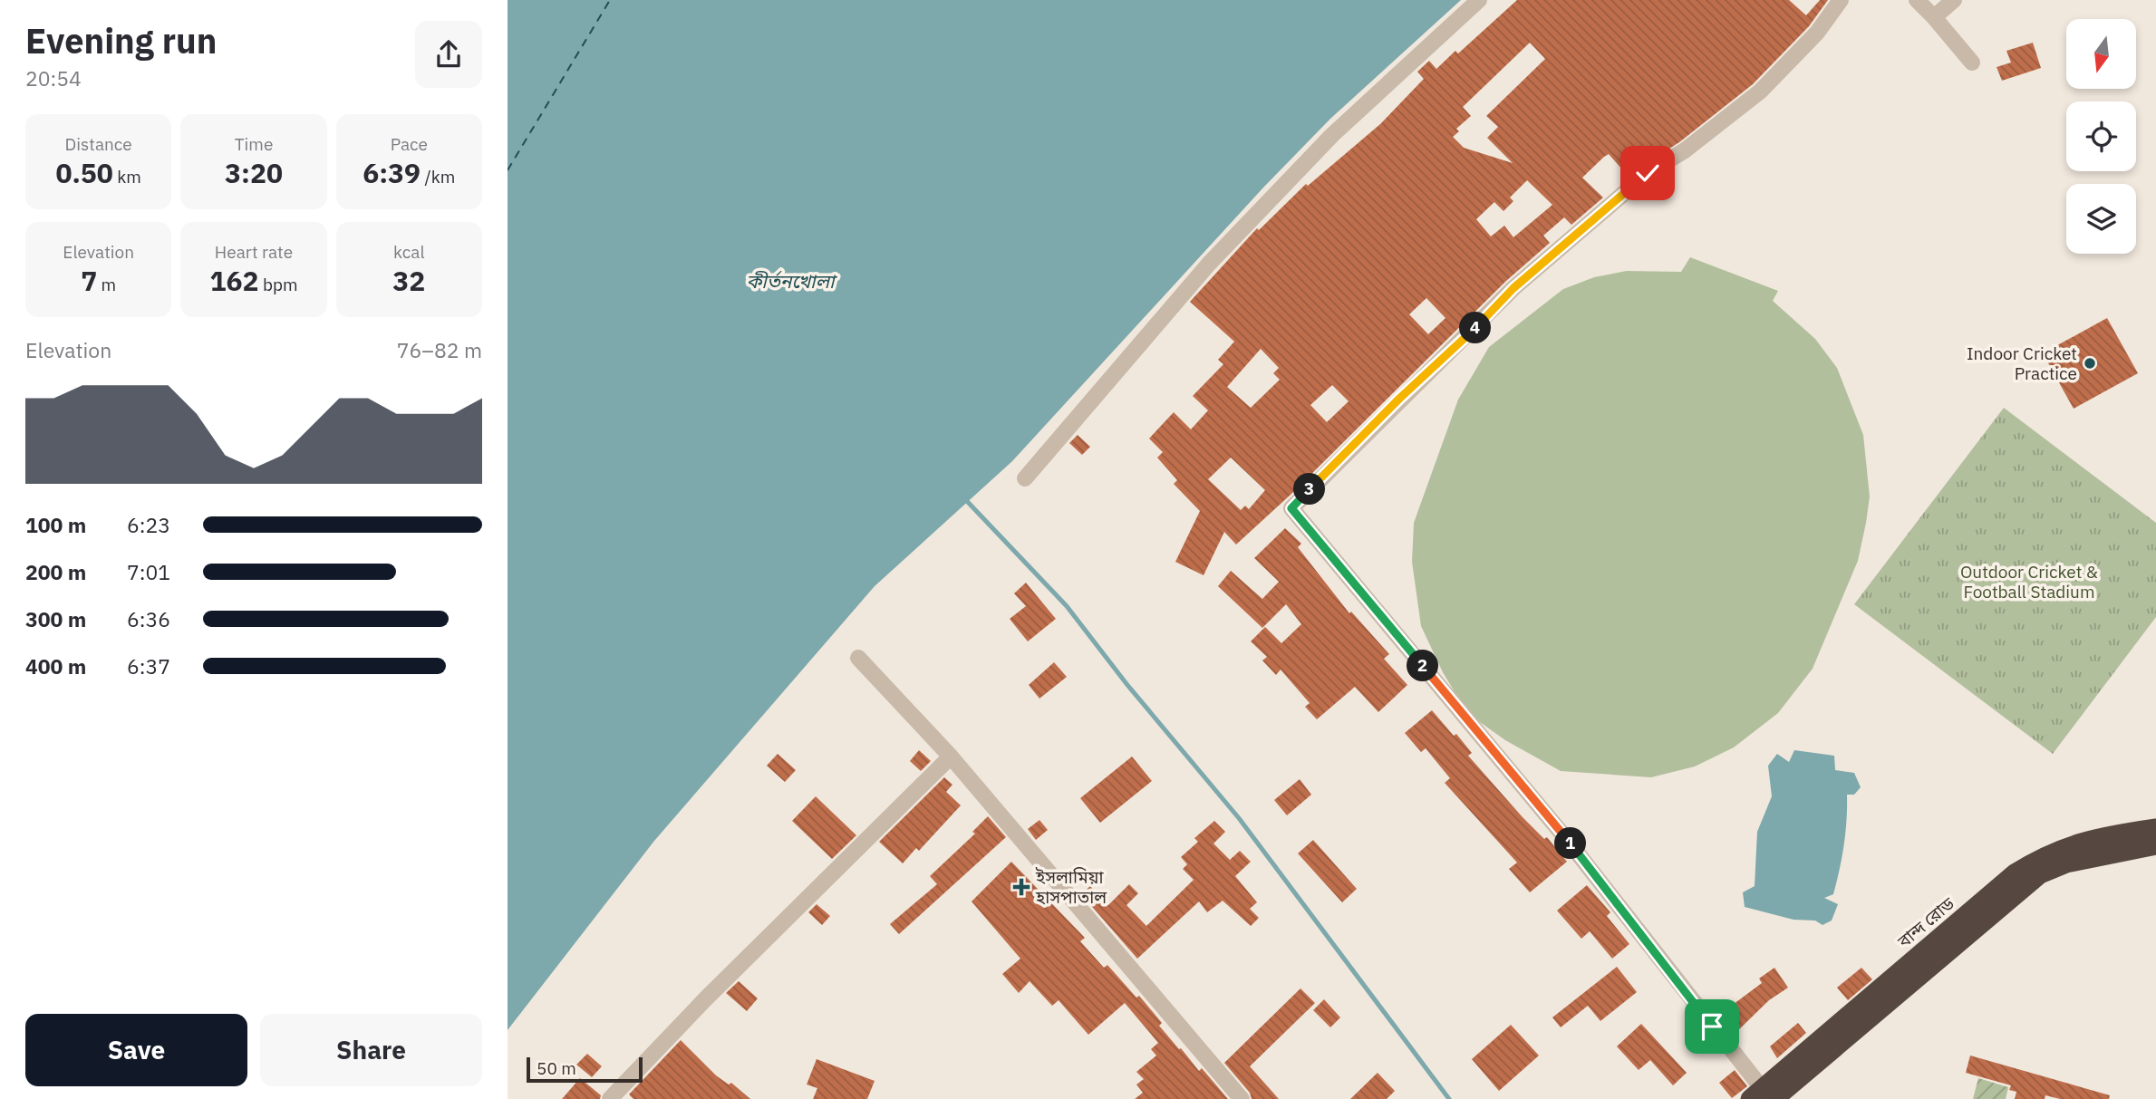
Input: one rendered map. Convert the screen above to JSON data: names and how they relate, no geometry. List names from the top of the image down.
{
  "streets": {
    "highway": ["বান্দ রোড"]
  },
  "water": ["কীর্তনখোলা"],
  "parks": ["Outdoor Cricket & Football Stadium"],
  "places": {
    "other": ["Indoor Cricket Practice"],
    "health": ["ইসলামিয়া হাসপাতাল"]
  },
  "scale_bar": "50 m",
  "north": "bottom",
  "page": {
    "heading": ["Evening run", "20:54"],
    "stats": [
      ["Distance", "0.50 km"],
      ["Time", "3:20"],
      ["Pace", "6:39 /km"],
      ["Elevation", "7 m"],
      ["Heart rate", "162 bpm"],
      ["kcal", "32"]
    ],
    "pins": [
      "4",
      "3",
      "2",
      "1"
    ],
    "chart": ["Elevation", "76–82 m"],
    "list": [
      {
        "name": "100 m",
        "note": "6:23"
      },
      {
        "name": "200 m",
        "note": "7:01"
      },
      {
        "name": "300 m",
        "note": "6:36"
      },
      {
        "name": "400 m",
        "note": "6:37"
      }
    ],
    "buttons": ["Save", "Share"],
    "scale": "50 m"
  }
}
